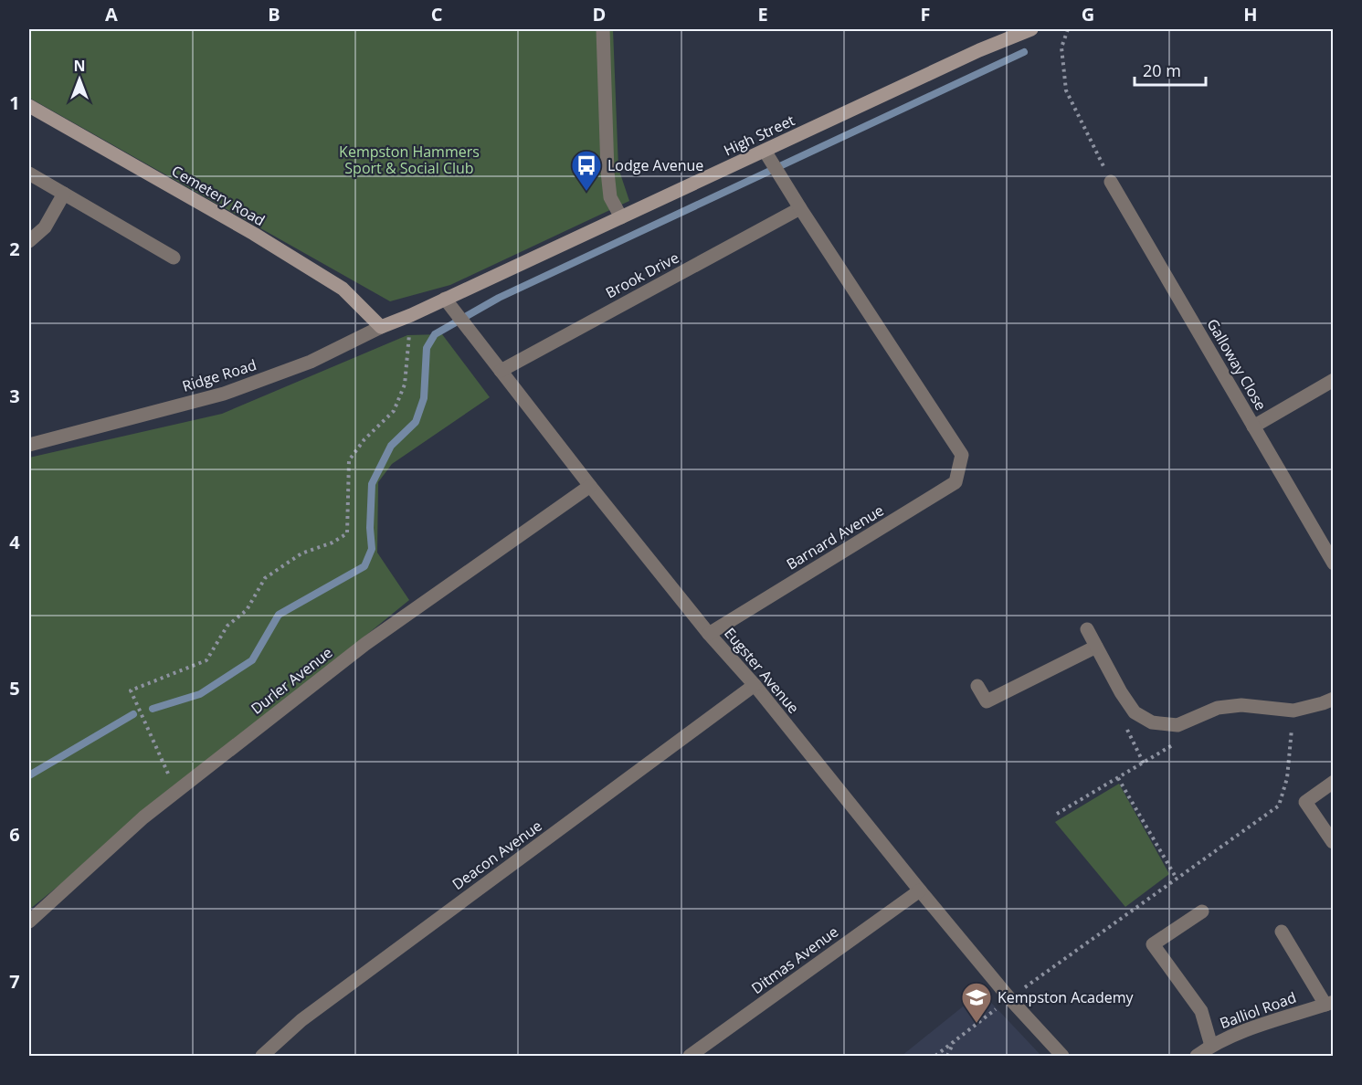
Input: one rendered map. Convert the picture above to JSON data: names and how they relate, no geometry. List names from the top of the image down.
{
  "streets": {
    "main road": ["High Street", "Cemetery Road", "Ridge Road"],
    "street": [
      "Brook Drive",
      "Galloway Close",
      "Barnard Avenue",
      "Eugster Avenue",
      "Durler Avenue",
      "Deacon Avenue",
      "Ditmas Avenue",
      "Balliol Road"
    ]
  },
  "crossings": [
    ["High Street", "Ridge Road"],
    ["High Street", "Eugster Avenue"],
    ["Cemetery Road", "Ridge Road"],
    ["Brook Drive", "Barnard Avenue"],
    ["Brook Drive", "Eugster Avenue"],
    ["Barnard Avenue", "Eugster Avenue"],
    ["Eugster Avenue", "Durler Avenue"],
    ["Eugster Avenue", "Deacon Avenue"],
    ["Eugster Avenue", "Ditmas Avenue"]
  ],
  "parks": ["Kempston Hammers Sport & Social Club"],
  "places": {
    "bus stop": ["Lodge Avenue"],
    "school or university": ["Kempston Academy"]
  },
  "scale_bar": "20 m",
  "north": "top",
  "grid": {
    "columns": [
      "A",
      "B",
      "C",
      "D",
      "E",
      "F",
      "G",
      "H"
    ],
    "rows": [
      "1",
      "2",
      "3",
      "4",
      "5",
      "6",
      "7"
    ]
  }
}
